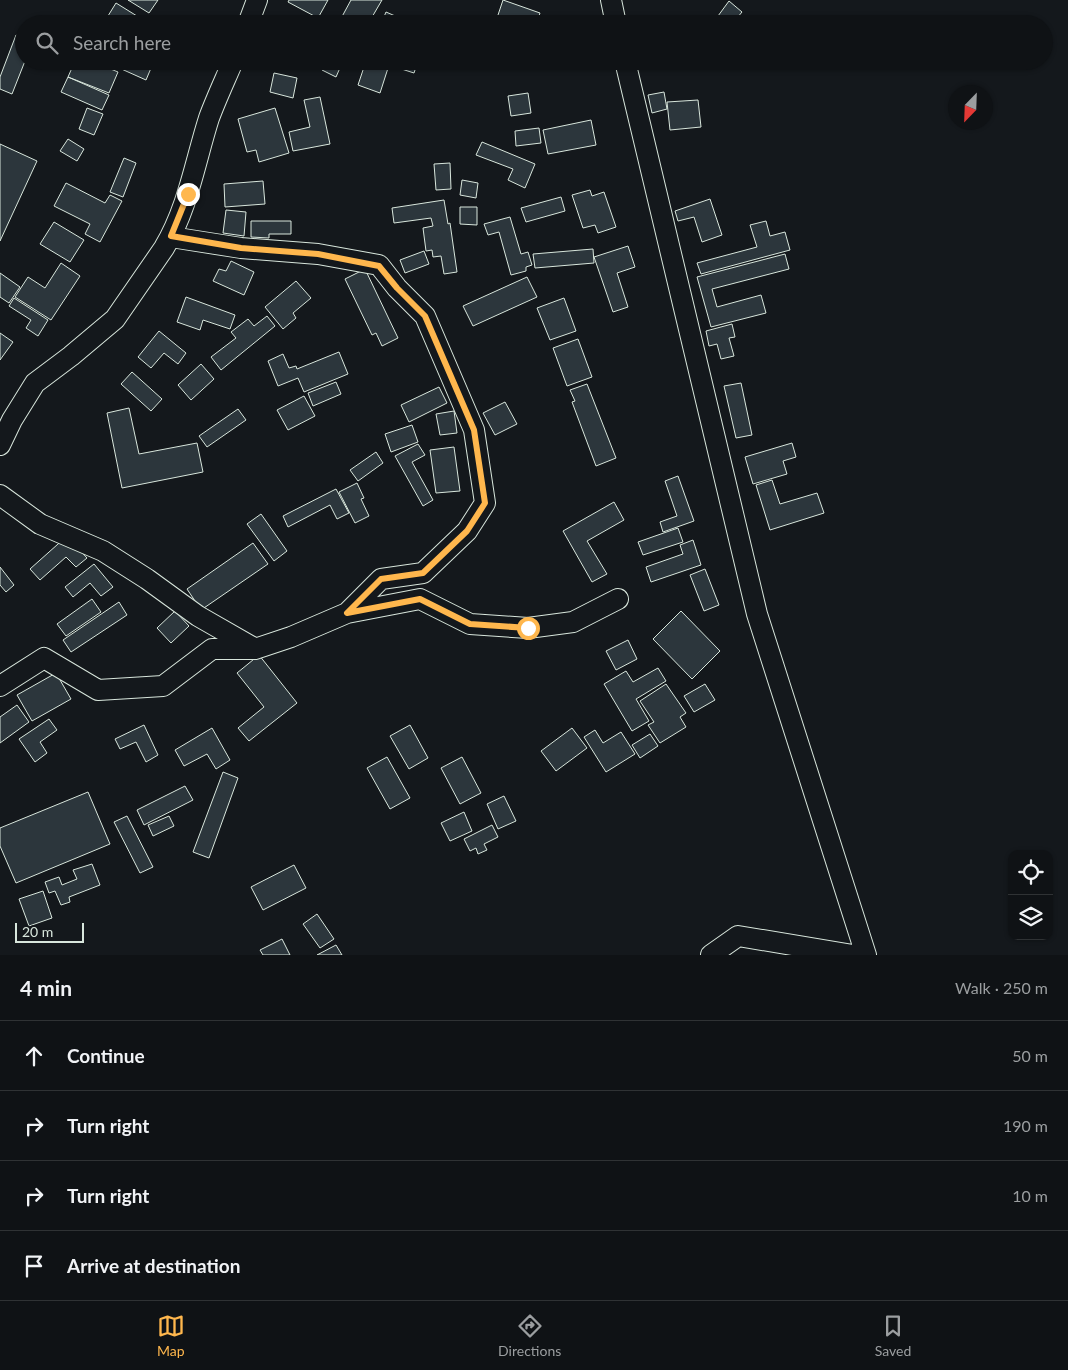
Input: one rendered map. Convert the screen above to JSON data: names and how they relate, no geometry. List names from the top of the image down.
{
  "scale_bar": "20 m",
  "north": "bottom left",
  "page": {
    "search": "Search here",
    "scale": "20 m",
    "heading": ["4 min", "Walk · 250 m"],
    "list": [
      ["Continue", "50 m"],
      ["Turn right", "190 m"],
      ["Turn right", "10 m"],
      "Arrive at destination"
    ],
    "nav": ["Map", "Directions", "Saved"]
  }
}
